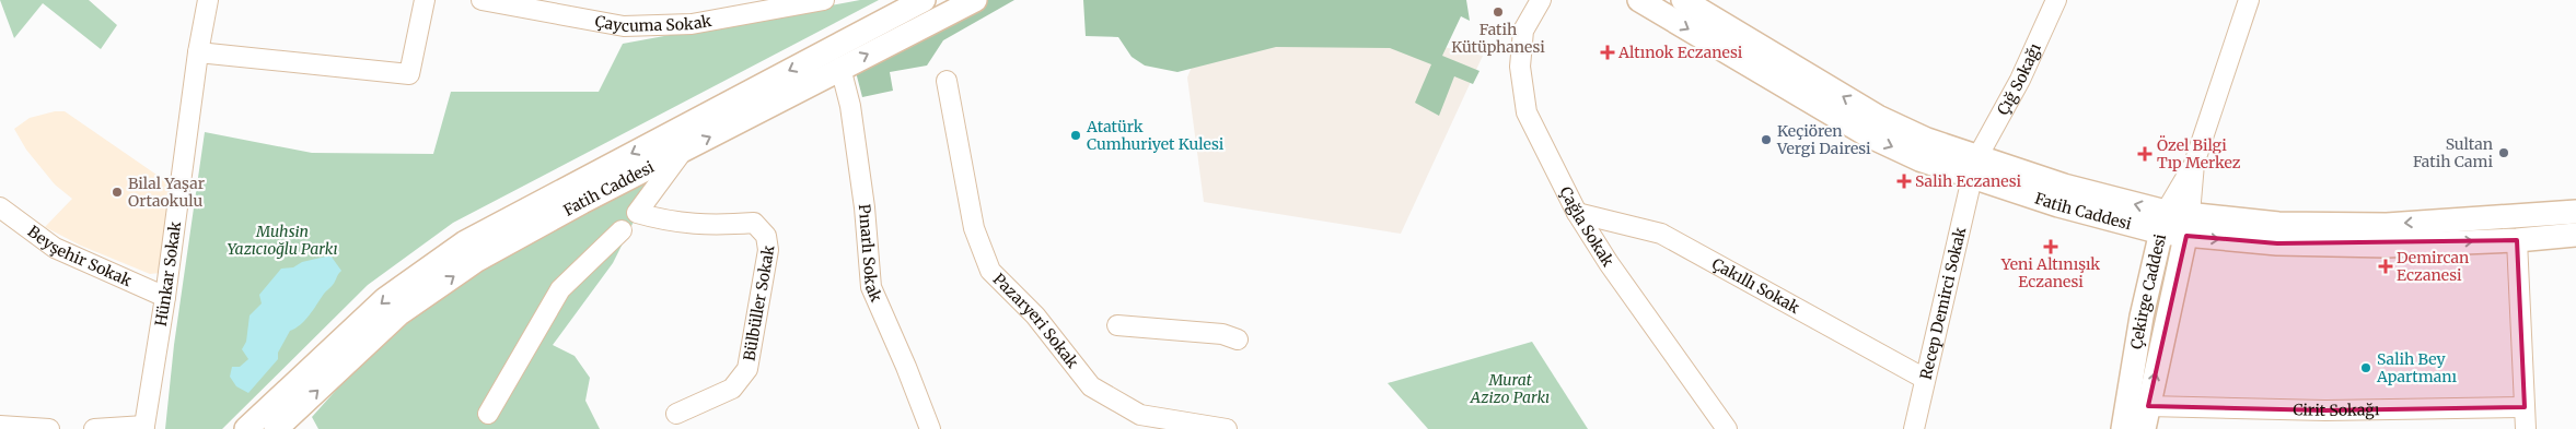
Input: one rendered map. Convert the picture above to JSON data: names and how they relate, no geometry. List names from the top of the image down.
{
  "streets": {
    "main road": ["Fatih Caddesi", "Çekirge Caddesi"],
    "street": [
      "Çaycuma Sokak",
      "Çığ Sokağı",
      "Çağla Sokak",
      "Pınarlı Sokak",
      "Beyşehir Sokak",
      "Hünkar Sokak",
      "Çakıllı Sokak",
      "Bülbüller Sokak",
      "Recep Demirci Sokak",
      "Pazaryeri Sokak",
      "Cirit Sokağı"
    ]
  },
  "crossings": [
    ["Çığ Sokağı", "Fatih Caddesi"],
    ["Çığ Sokağı", "Recep Demirci Sokak"],
    ["Fatih Caddesi", "Pınarlı Sokak"],
    ["Fatih Caddesi", "Çekirge Caddesi"],
    ["Fatih Caddesi", "Bülbüller Sokak"],
    ["Fatih Caddesi", "Recep Demirci Sokak"],
    ["Çağla Sokak", "Çakıllı Sokak"],
    ["Beyşehir Sokak", "Hünkar Sokak"],
    ["Çakıllı Sokak", "Recep Demirci Sokak"],
    ["Çekirge Caddesi", "Cirit Sokağı"]
  ],
  "parks": ["Muhsin Yazıcıoğlu Parkı", "Murat Azizo Parkı"],
  "places": {
    "other": [
      "Fatih Kütüphanesi",
      "Atatürk Cumhuriyet Kulesi",
      "Keçiören Vergi Dairesi",
      "Sultan Fatih Cami",
      "Bilal Yaşar Ortaokulu",
      "Salih Bey Apartmanı"
    ],
    "health": [
      "Altınok Eczanesi",
      "Özel Bilgi Tıp Merkez",
      "Salih Eczanesi",
      "Yeni Altınışık Eczanesi",
      "Demircan Eczanesi"
    ]
  }
}
